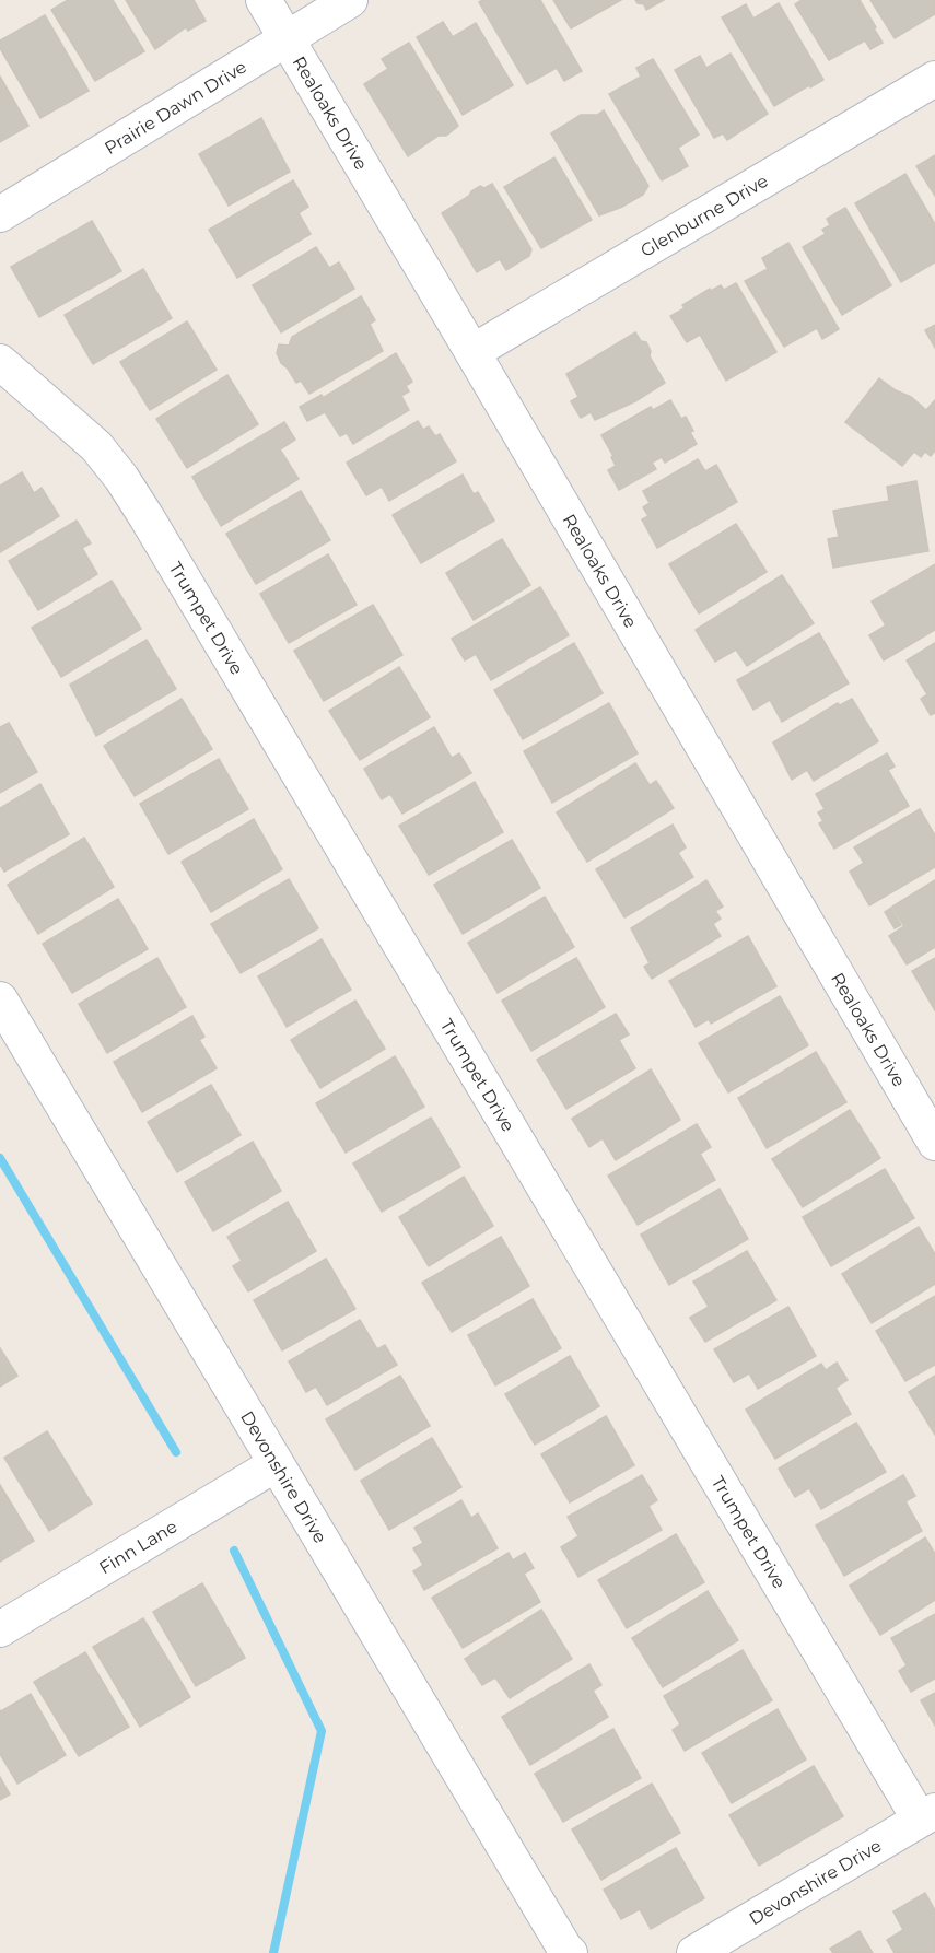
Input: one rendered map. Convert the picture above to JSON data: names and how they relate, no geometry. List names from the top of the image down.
{
  "streets": {
    "street": [
      "Prairie Dawn Drive",
      "Realoaks Drive",
      "Glenburne Drive",
      "Trumpet Drive",
      "Devonshire Drive",
      "Finn Lane"
    ]
  },
  "crossings": [
    ["Prairie Dawn Drive", "Realoaks Drive"],
    ["Realoaks Drive", "Glenburne Drive"],
    ["Trumpet Drive", "Devonshire Drive"],
    ["Devonshire Drive", "Finn Lane"]
  ]
}
